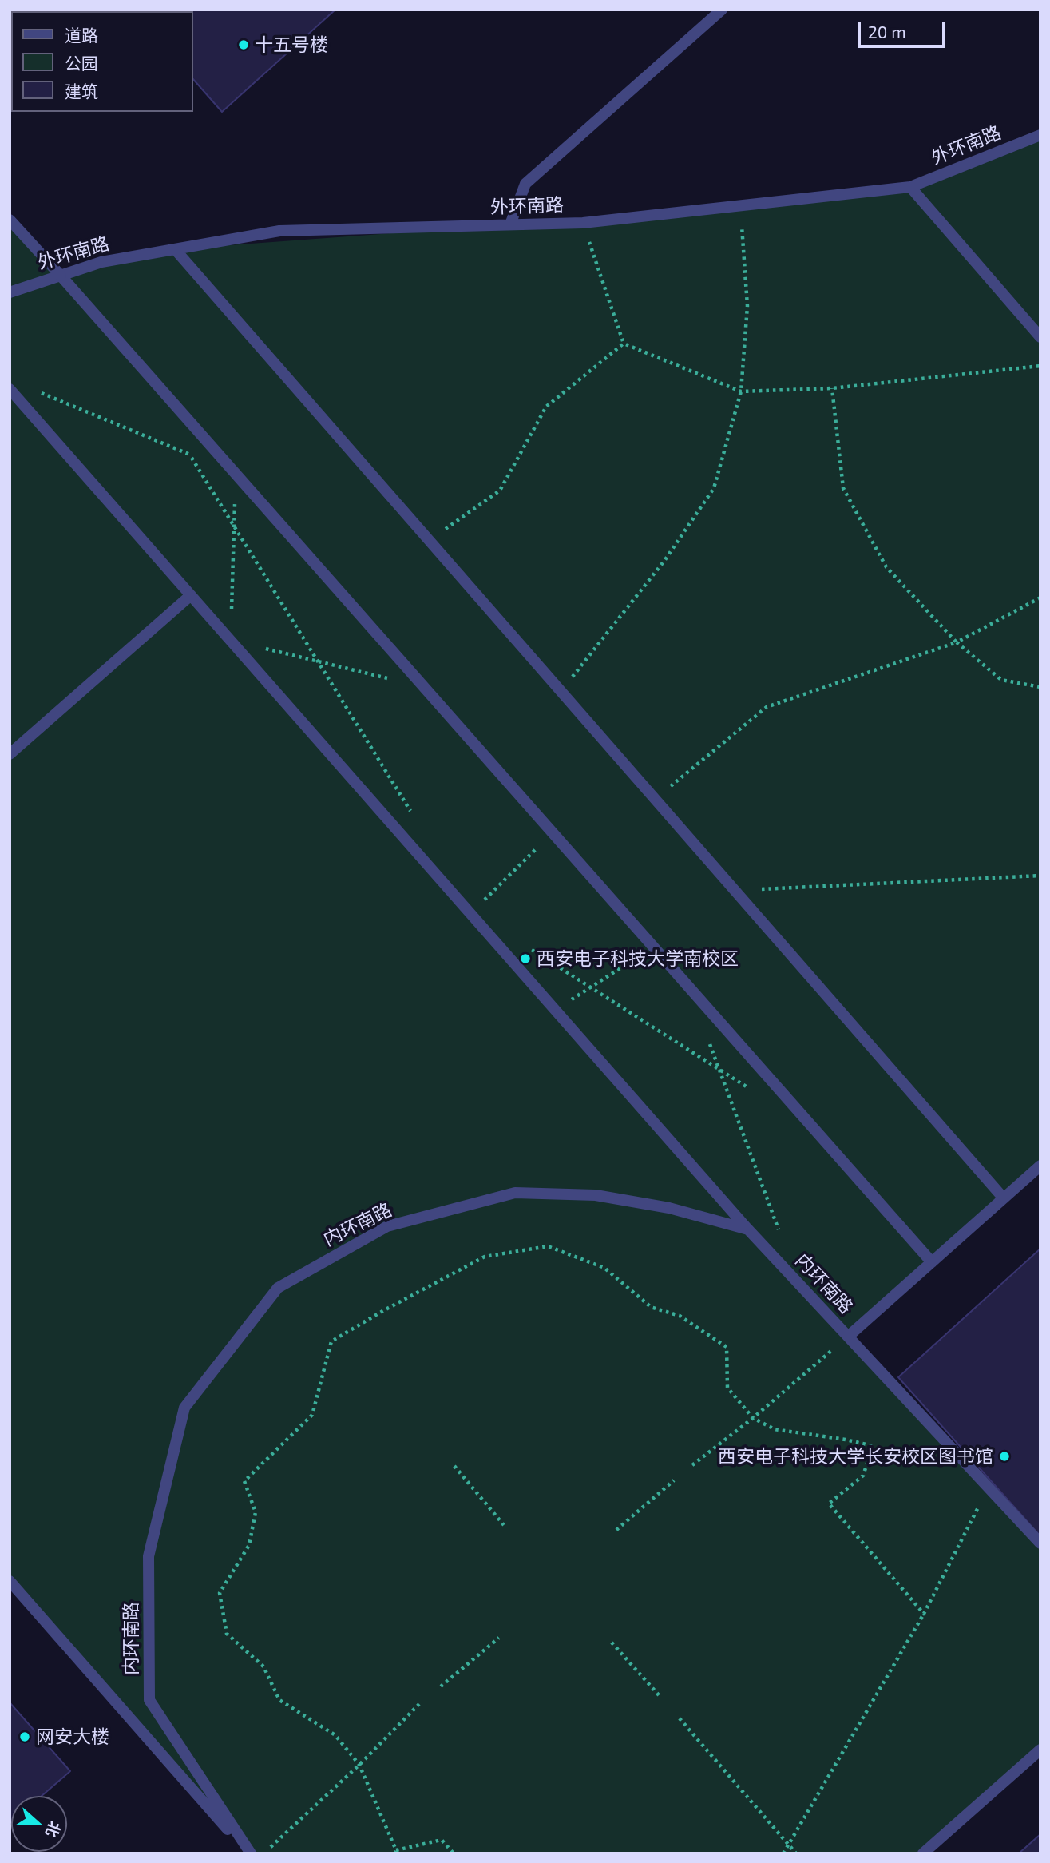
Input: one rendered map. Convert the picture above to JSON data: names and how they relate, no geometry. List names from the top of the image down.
{
  "streets": {
    "street": ["外环南路", "内环南路"]
  },
  "places": [
    "十五号楼",
    "西安电子科技大学南校区",
    "西安电子科技大学长安校区图书馆",
    "网安大楼"
  ],
  "legend": ["道路", "公园", "建筑"],
  "scale_bar": "20 m",
  "north": "right"
}
